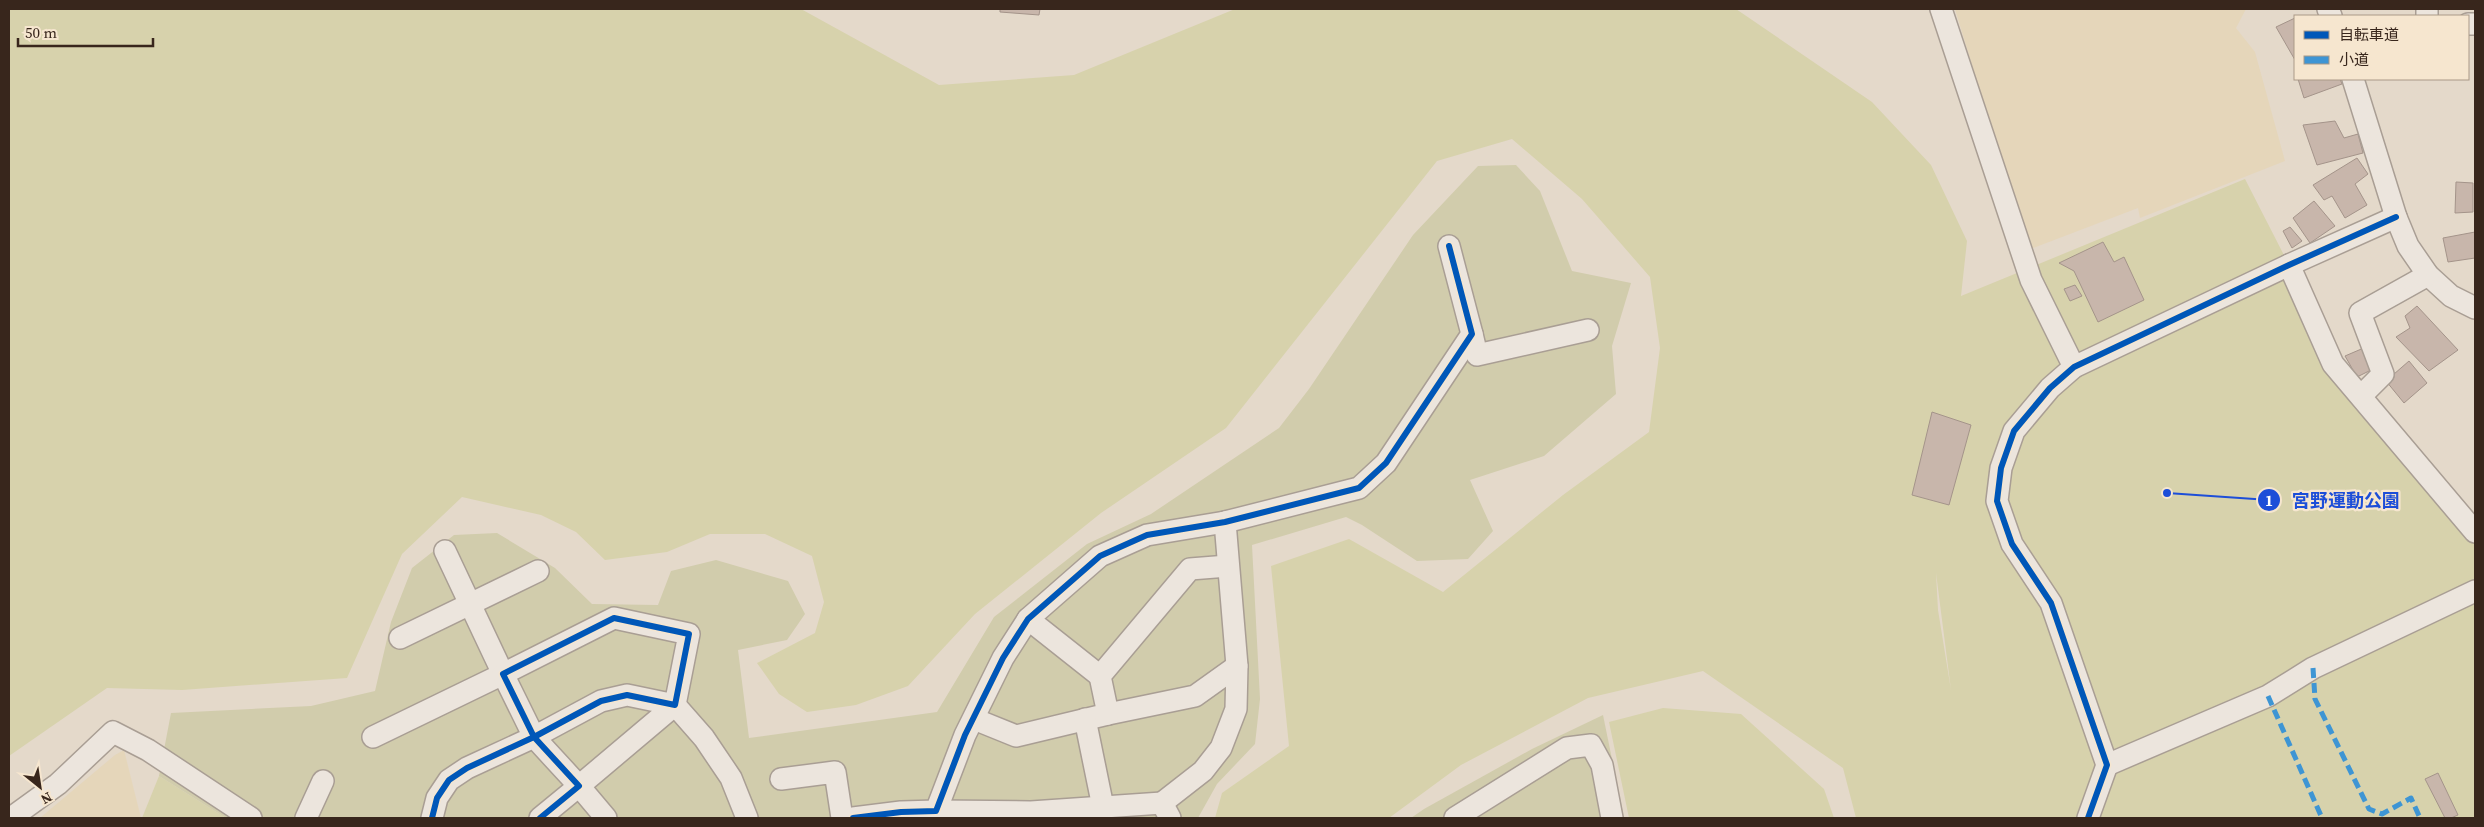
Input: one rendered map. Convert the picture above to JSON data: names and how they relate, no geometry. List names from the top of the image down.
{
  "places": ["宮野運動公園"],
  "legend": ["自転車道", "小道"],
  "scale_bar": "50 m",
  "north": "bottom right"
}
